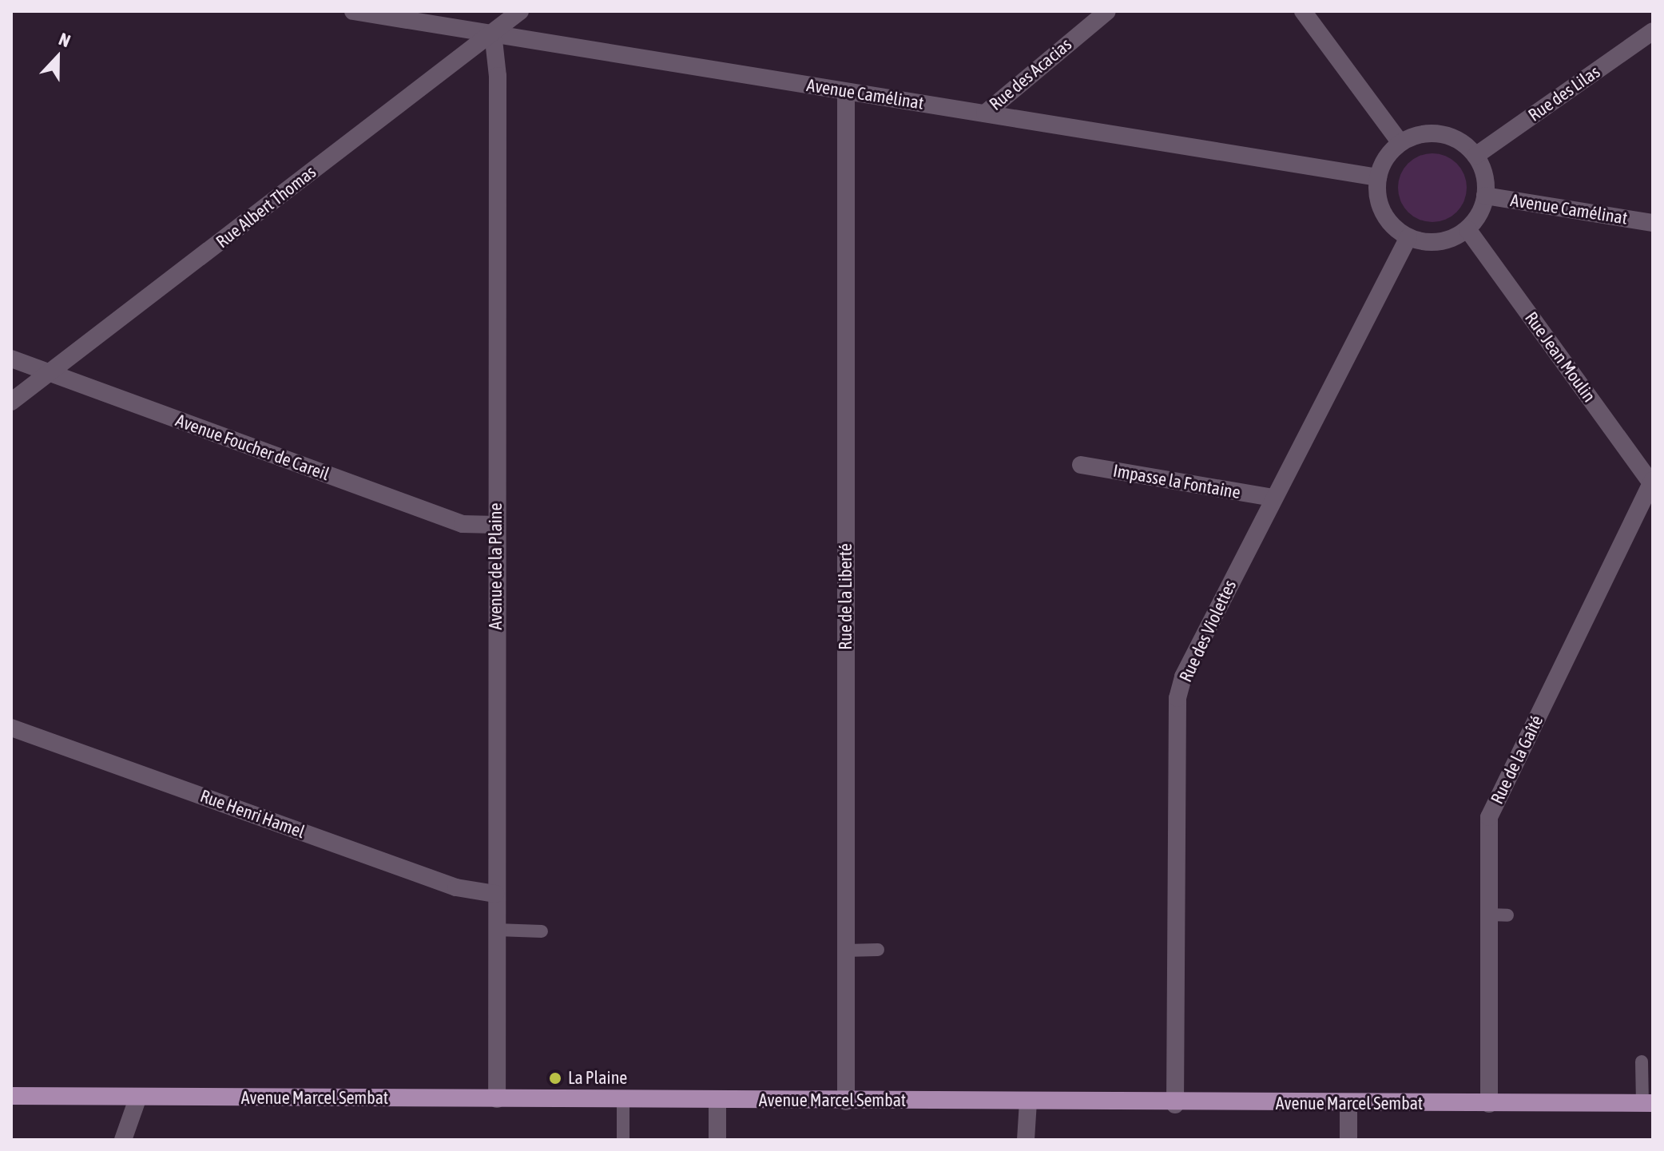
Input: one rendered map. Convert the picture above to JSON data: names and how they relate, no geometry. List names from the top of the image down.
{
  "streets": {
    "main road": ["Avenue Marcel Sembat"],
    "street": [
      "Rue des Acacias",
      "Rue des Lilas",
      "Avenue Camélinat",
      "Rue Albert Thomas",
      "Rue Jean Moulin",
      "Avenue Foucher de Careil",
      "Impasse la Fontaine",
      "Avenue de la Plaine",
      "Rue de la Liberté",
      "Rue des Violettes",
      "Rue de la Gaîté",
      "Rue Henri Hamel"
    ]
  },
  "crossings": [
    ["Rue des Acacias", "Avenue Camélinat"],
    ["Rue des Lilas", "Avenue Camélinat"],
    ["Rue des Lilas", "Rue Jean Moulin"],
    ["Rue des Lilas", "Rue des Violettes"],
    ["Avenue Camélinat", "Rue Albert Thomas"],
    ["Avenue Camélinat", "Rue Jean Moulin"],
    ["Avenue Camélinat", "Avenue de la Plaine"],
    ["Avenue Camélinat", "Rue de la Liberté"],
    ["Avenue Camélinat", "Rue des Violettes"],
    ["Rue Albert Thomas", "Avenue Foucher de Careil"],
    ["Rue Albert Thomas", "Avenue de la Plaine"],
    ["Rue Jean Moulin", "Rue des Violettes"],
    ["Rue Jean Moulin", "Rue de la Gaîté"],
    ["Avenue Foucher de Careil", "Avenue de la Plaine"],
    ["Impasse la Fontaine", "Rue des Violettes"],
    ["Avenue de la Plaine", "Rue Henri Hamel"],
    ["Avenue de la Plaine", "Avenue Marcel Sembat"],
    ["Rue de la Liberté", "Avenue Marcel Sembat"],
    ["Rue des Violettes", "Avenue Marcel Sembat"],
    ["Rue de la Gaîté", "Avenue Marcel Sembat"]
  ],
  "places": ["La Plaine"],
  "north": "top"
}
